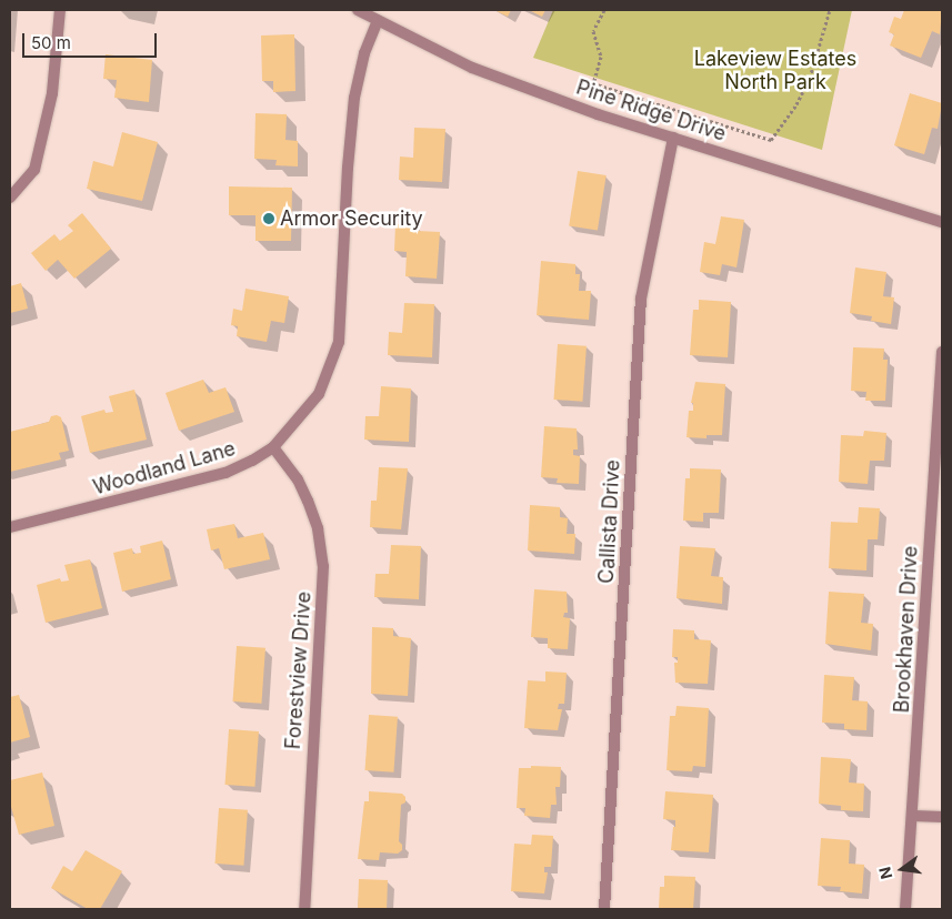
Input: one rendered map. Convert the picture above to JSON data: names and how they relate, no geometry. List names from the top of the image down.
{
  "streets": {
    "street": [
      "Pine Ridge Drive",
      "Woodland Lane",
      "Callista Drive",
      "Brookhaven Drive",
      "Forestview Drive"
    ]
  },
  "crossings": [
    ["Pine Ridge Drive", "Woodland Lane"],
    ["Pine Ridge Drive", "Callista Drive"],
    ["Woodland Lane", "Forestview Drive"]
  ],
  "parks": ["Lakeview Estates North Park"],
  "places": ["Armor Security"],
  "scale_bar": "50 m",
  "north": "left"
}
